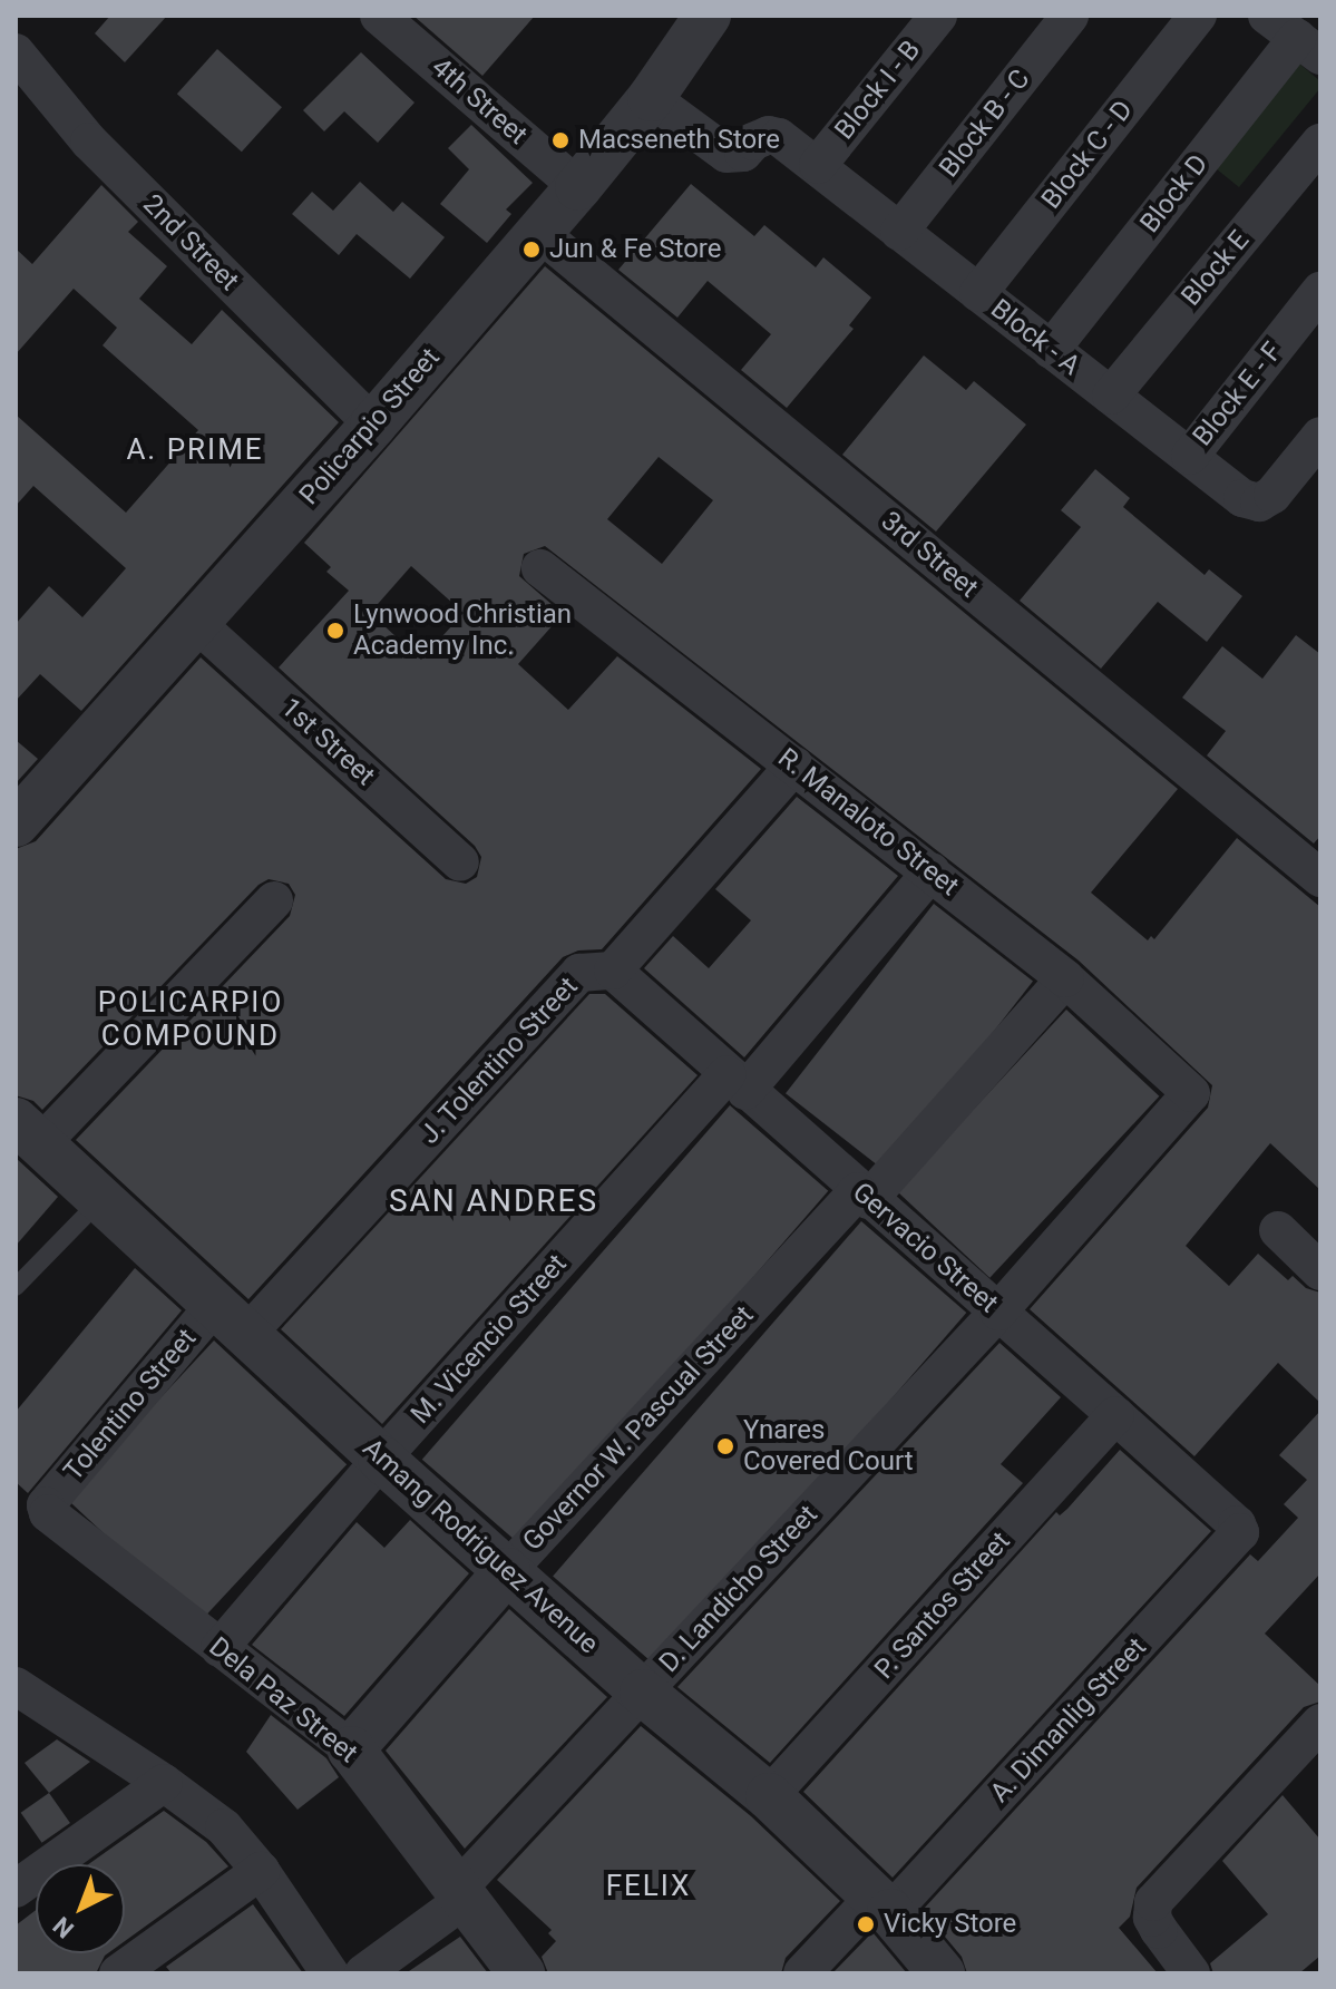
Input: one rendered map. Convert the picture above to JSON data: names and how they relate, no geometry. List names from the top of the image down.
{
  "streets": {
    "street": [
      "Block I - B",
      "4th Street",
      "Block B - C",
      "Block C - D",
      "Block D",
      "2nd Street",
      "Block E",
      "Block - A",
      "Block E - F",
      "Policarpio Street",
      "3rd Street",
      "1st Street",
      "R. Manaloto Street",
      "J. Tolentino Street",
      "Gervacio Street",
      "M. Vicencio Street",
      "Tolentino Street",
      "Governor W. Pascual Street",
      "Amang Rodriguez Avenue",
      "D. Landicho Street",
      "P. Santos Street",
      "Dela Paz Street",
      "A. Dimanlig Street"
    ]
  },
  "crossings": [
    ["Block I - B", "Block - A"],
    ["4th Street", "Policarpio Street"],
    ["Block B - C", "Block - A"],
    ["Block C - D", "Block - A"],
    ["Block D", "Block - A"],
    ["2nd Street", "Policarpio Street"],
    ["Block E", "Block - A"],
    ["Block - A", "Block E - F"],
    ["Block - A", "Policarpio Street"],
    ["Policarpio Street", "3rd Street"],
    ["Policarpio Street", "1st Street"],
    ["R. Manaloto Street", "J. Tolentino Street"],
    ["R. Manaloto Street", "M. Vicencio Street"],
    ["R. Manaloto Street", "Governor W. Pascual Street"],
    ["R. Manaloto Street", "D. Landicho Street"],
    ["J. Tolentino Street", "Gervacio Street"],
    ["J. Tolentino Street", "Tolentino Street"],
    ["J. Tolentino Street", "Amang Rodriguez Avenue"],
    ["Gervacio Street", "M. Vicencio Street"],
    ["Gervacio Street", "Governor W. Pascual Street"],
    ["Gervacio Street", "D. Landicho Street"],
    ["Gervacio Street", "P. Santos Street"],
    ["Gervacio Street", "A. Dimanlig Street"],
    ["M. Vicencio Street", "Amang Rodriguez Avenue"],
    ["M. Vicencio Street", "Dela Paz Street"],
    ["Tolentino Street", "Amang Rodriguez Avenue"],
    ["Tolentino Street", "Dela Paz Street"],
    ["Governor W. Pascual Street", "Amang Rodriguez Avenue"],
    ["Governor W. Pascual Street", "Dela Paz Street"],
    ["Amang Rodriguez Avenue", "D. Landicho Street"],
    ["Amang Rodriguez Avenue", "P. Santos Street"],
    ["Amang Rodriguez Avenue", "A. Dimanlig Street"],
    ["D. Landicho Street", "Dela Paz Street"]
  ],
  "districts": [
    "A. PRIME",
    "POLICARPIO COMPOUND",
    "SAN ANDRES",
    "FELIX"
  ],
  "places": [
    "Macseneth Store",
    "Jun & Fe Store",
    "Lynwood Christian Academy Inc.",
    "Ynares Covered Court",
    "Vicky Store"
  ],
  "north": "bottom left"
}
